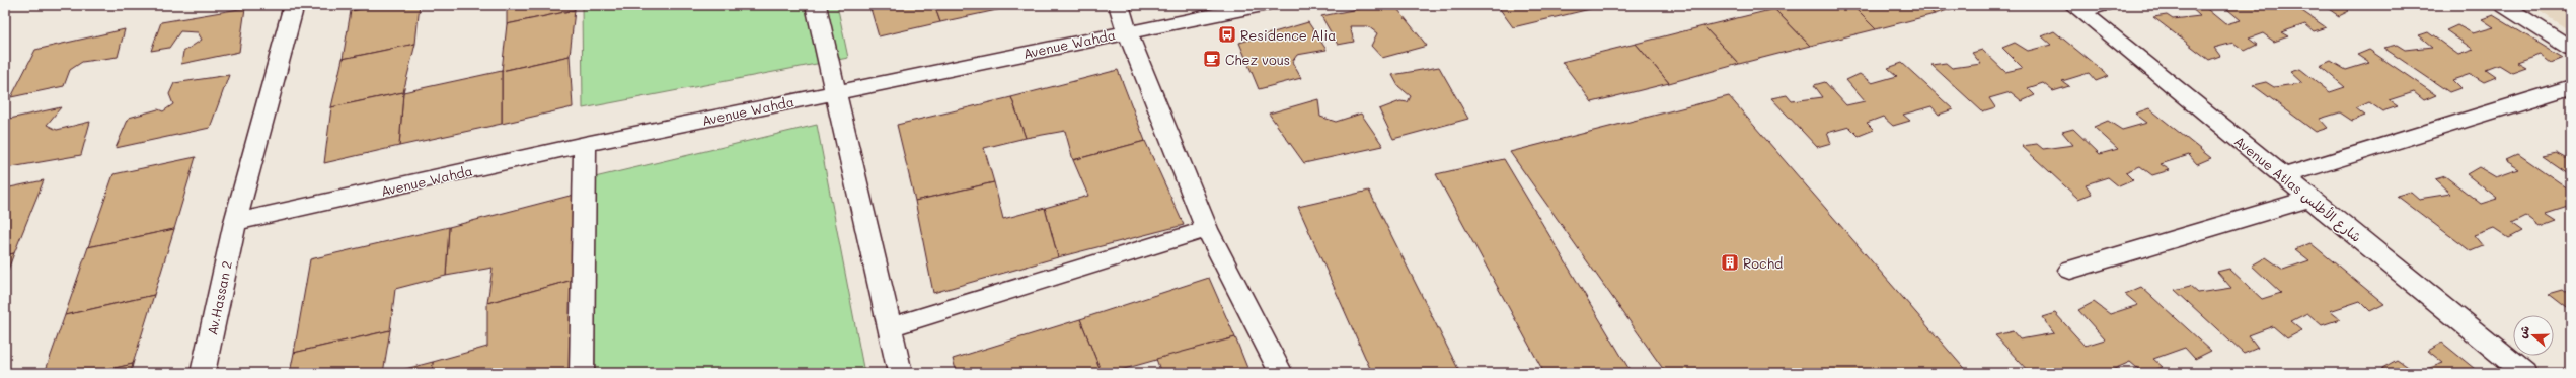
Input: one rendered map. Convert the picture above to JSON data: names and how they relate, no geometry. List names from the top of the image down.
{
  "streets": {
    "street": ["Avenue Wahda", "Avenue Atlas شارع الأطلس", "Av.Hassan 2"]
  },
  "crossings": [
    ["Avenue Wahda", "Av.Hassan 2"]
  ],
  "places": {
    "bus stop": ["Residence Alia"],
    "cafe": ["Chez vous"],
    "building": ["Rochd"]
  },
  "north": "left"
}
